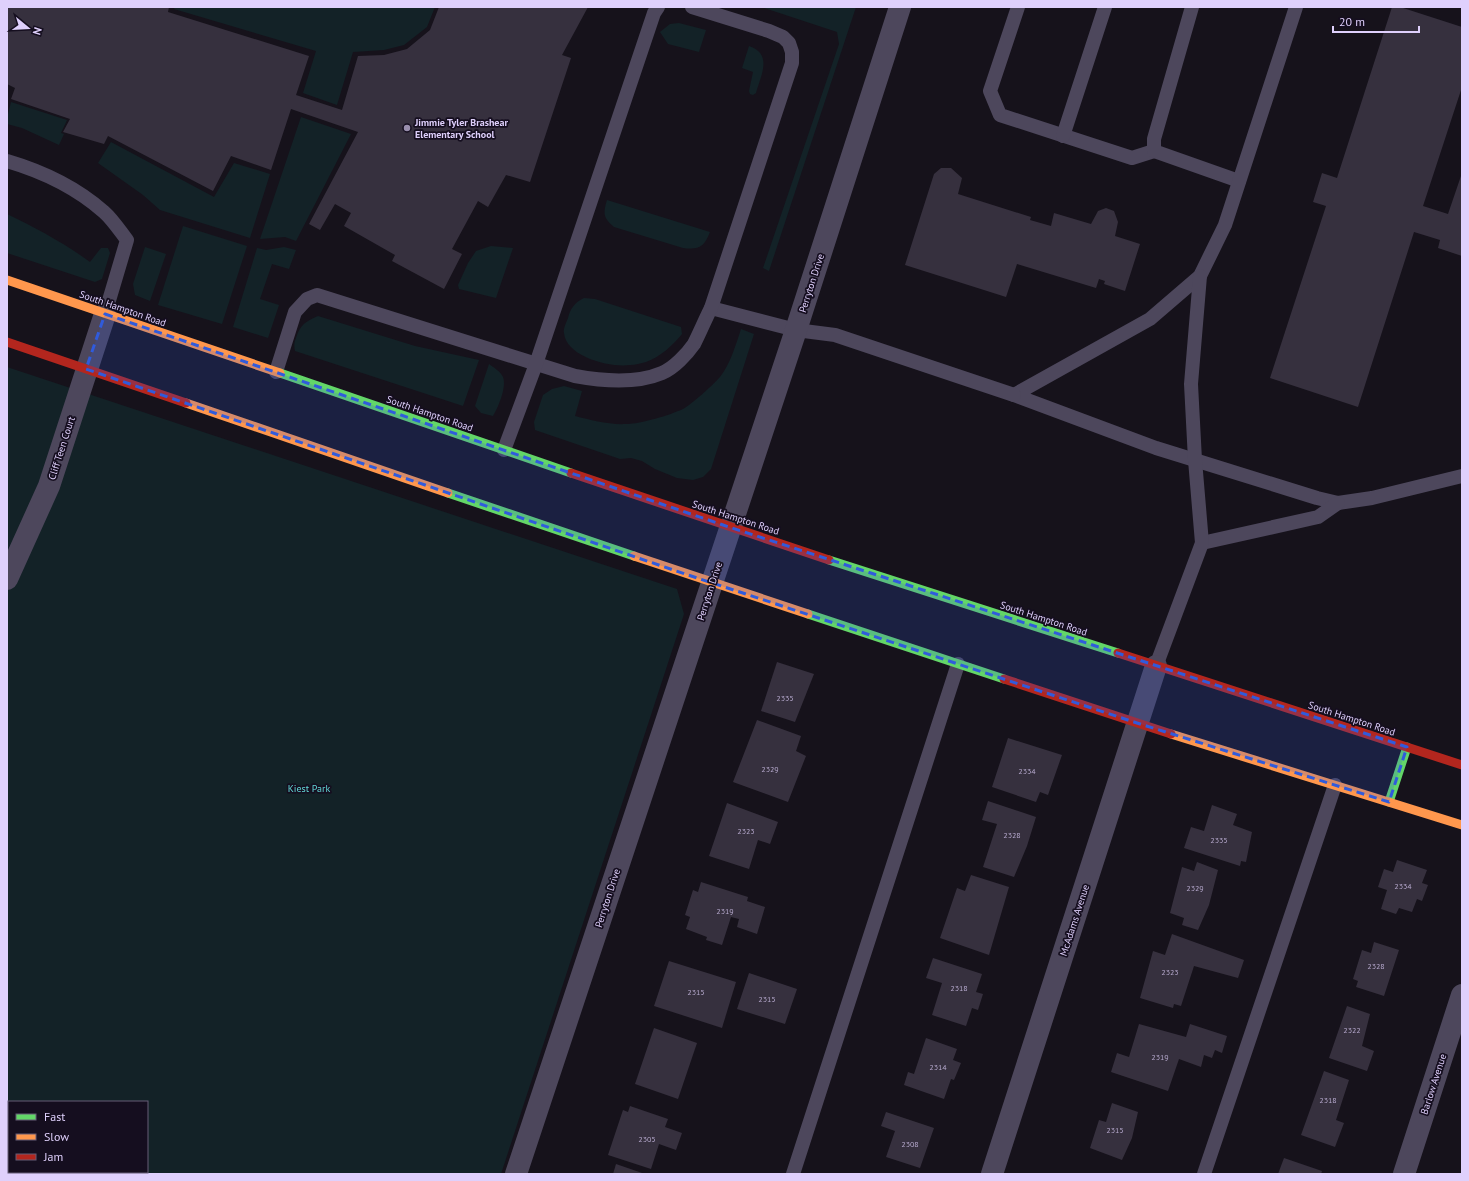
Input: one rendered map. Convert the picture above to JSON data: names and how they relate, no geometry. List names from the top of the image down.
{
  "streets": {
    "main road": ["South Hampton Road"],
    "street": [
      "Perryton Drive",
      "Cliff Teen Court",
      "McAdams Avenue",
      "Barlow Avenue"
    ]
  },
  "crossings": [
    ["Perryton Drive", "South Hampton Road"],
    ["South Hampton Road", "Cliff Teen Court"],
    ["South Hampton Road", "McAdams Avenue"]
  ],
  "parks": ["Kiest Park"],
  "places": ["Jimmie Tyler Brashear Elementary School"],
  "house_numbers": [
    "2335",
    "2329",
    "2334",
    "2323",
    "2328",
    "2335",
    "2334",
    "2329",
    "2319",
    "2328",
    "2323",
    "2318",
    "2315",
    "2315",
    "2322",
    "2319",
    "2314",
    "2318",
    "2315",
    "2305",
    "2308"
  ],
  "legend": ["Fast", "Slow", "Jam"],
  "scale_bar": "20 m",
  "north": "right"
}
